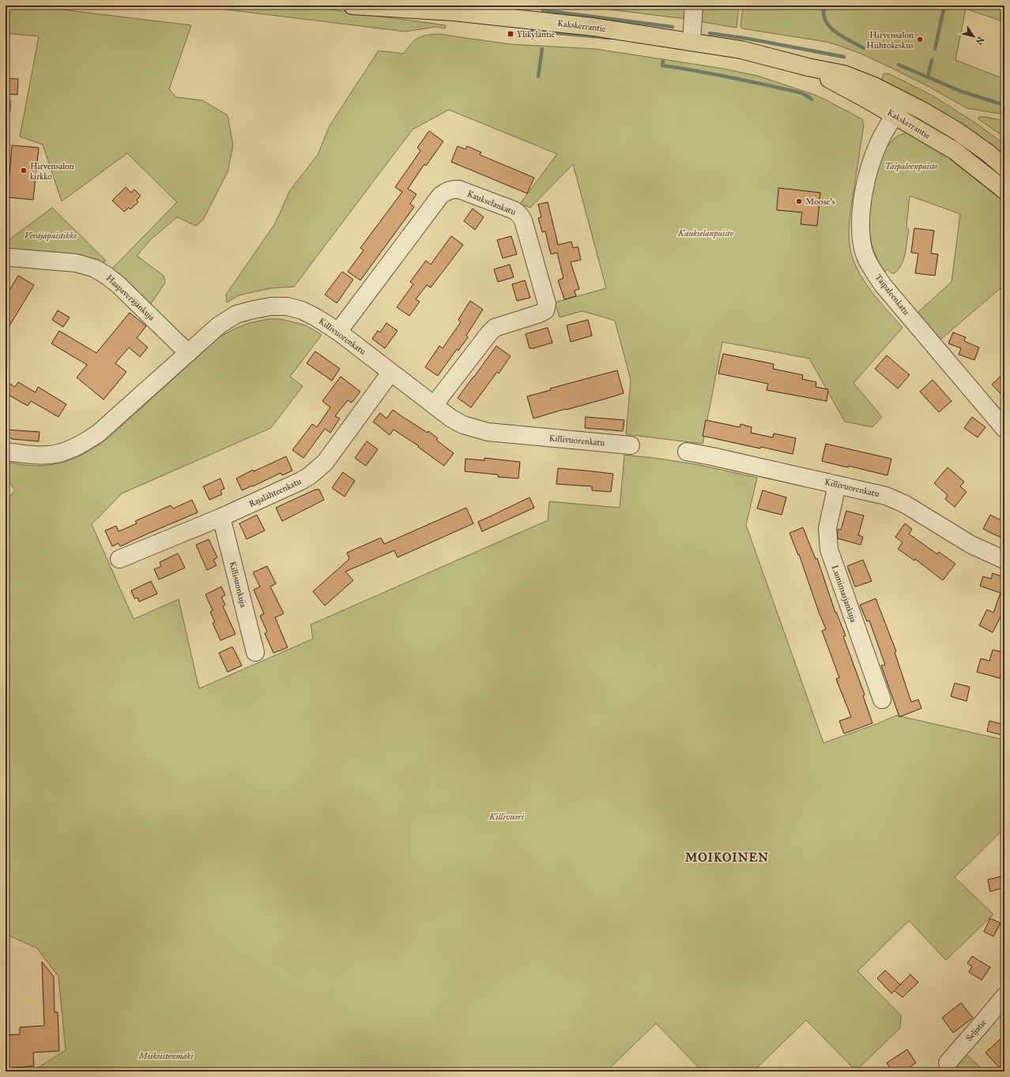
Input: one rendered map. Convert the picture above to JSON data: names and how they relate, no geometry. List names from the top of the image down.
{
  "streets": {
    "main road": ["Kakskerrantie"],
    "street": [
      "Kaukselankatu",
      "Taipaleenkatu",
      "Haapaveräjänkuja",
      "Killivuorenkatu",
      "Rajalähteenkatu",
      "Killisuonkuja",
      "Lumimarjankuja",
      "Seljatie"
    ]
  },
  "crossings": [
    ["Kakskerrantie", "Taipaleenkatu"],
    ["Kaukselankatu", "Killivuorenkatu"],
    ["Haapaveräjänkuja", "Killivuorenkatu"],
    ["Killivuorenkatu", "Rajalähteenkatu"],
    ["Killivuorenkatu", "Lumimarjankuja"],
    ["Rajalähteenkatu", "Killisuonkuja"]
  ],
  "districts": ["MOIKOINEN"],
  "parks": [
    "Taipaleenpuisto",
    "Kaukselanpuisto",
    "Veräjäpuistikko",
    "Killivuori",
    "Moikoistenmäki"
  ],
  "places": {
    "transit": ["Ylikyläntie"],
    "other": ["Hirvensalon Hiihtokeskus", "Hirvensalon kirkko", "Moose's"]
  },
  "north": "bottom right"
}
